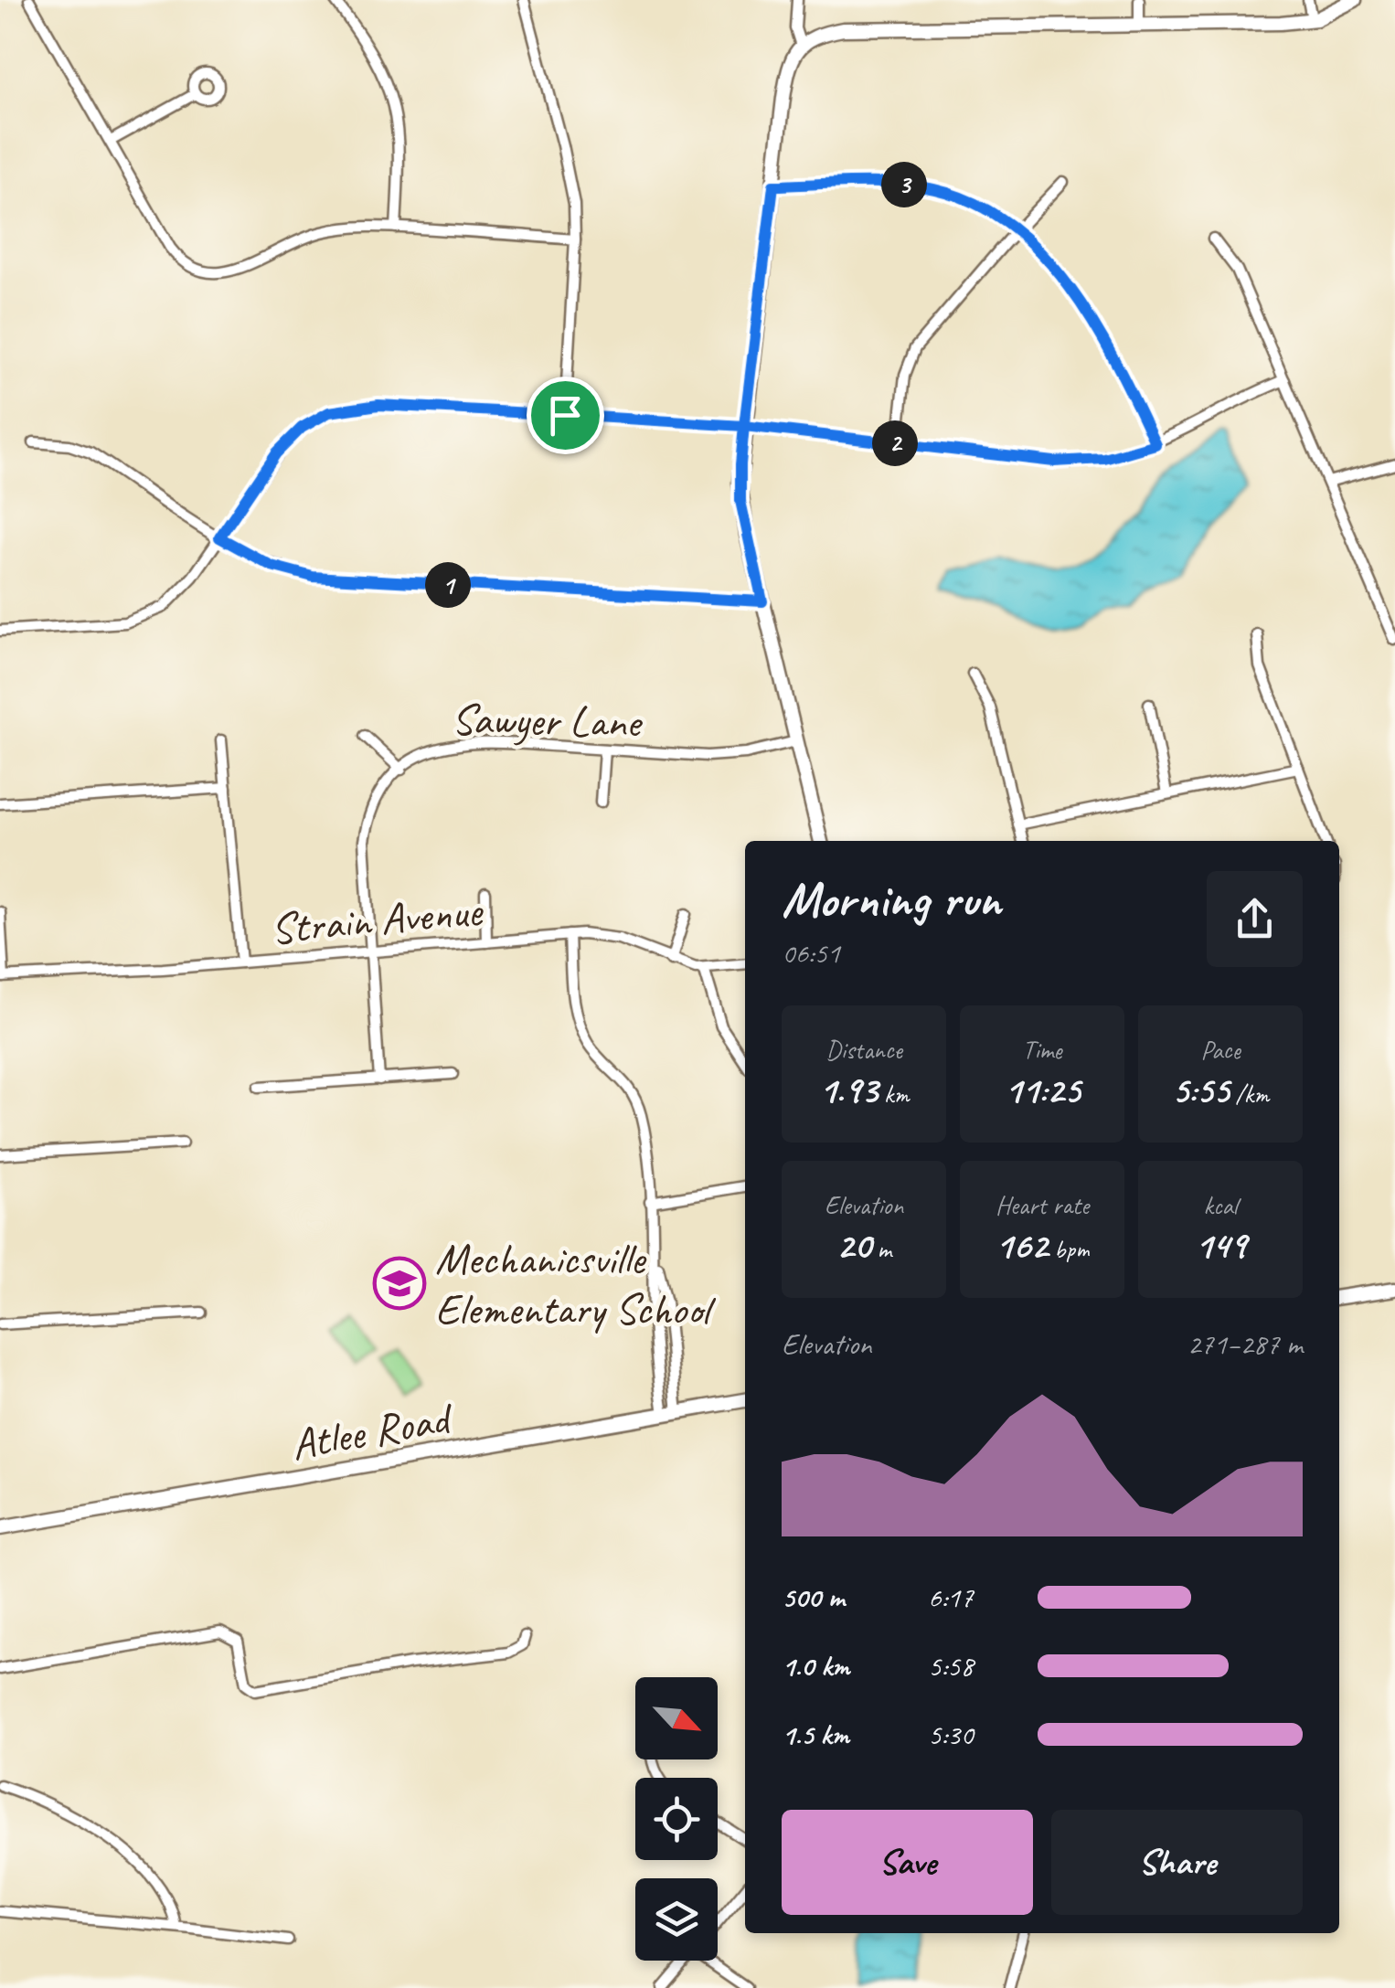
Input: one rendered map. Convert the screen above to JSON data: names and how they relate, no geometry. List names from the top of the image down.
{
  "streets": {
    "street": ["Sawyer Lane", "Strain Avenue", "Atlee Road"]
  },
  "crossings": [
    ["Sawyer Lane", "Strain Avenue"]
  ],
  "places": {
    "school or university": ["Mechanicsville Elementary School"]
  },
  "north": "bottom right",
  "page": {
    "pins": ["3", "2", "1"],
    "heading": ["Morning run", "06:51"],
    "stats": [
      ["Distance", "1.93 km"],
      ["Time", "11:25"],
      ["Pace", "5:55 /km"],
      ["Elevation", "20 m"],
      ["Heart rate", "162 bpm"],
      ["kcal", "149"]
    ],
    "chart": ["Elevation", "271–287 m"],
    "list": [
      {
        "name": "500 m",
        "note": "6:17"
      },
      {
        "name": "1.0 km",
        "note": "5:58"
      },
      {
        "name": "1.5 km",
        "note": "5:30"
      }
    ],
    "buttons": ["Save", "Share"]
  }
}
